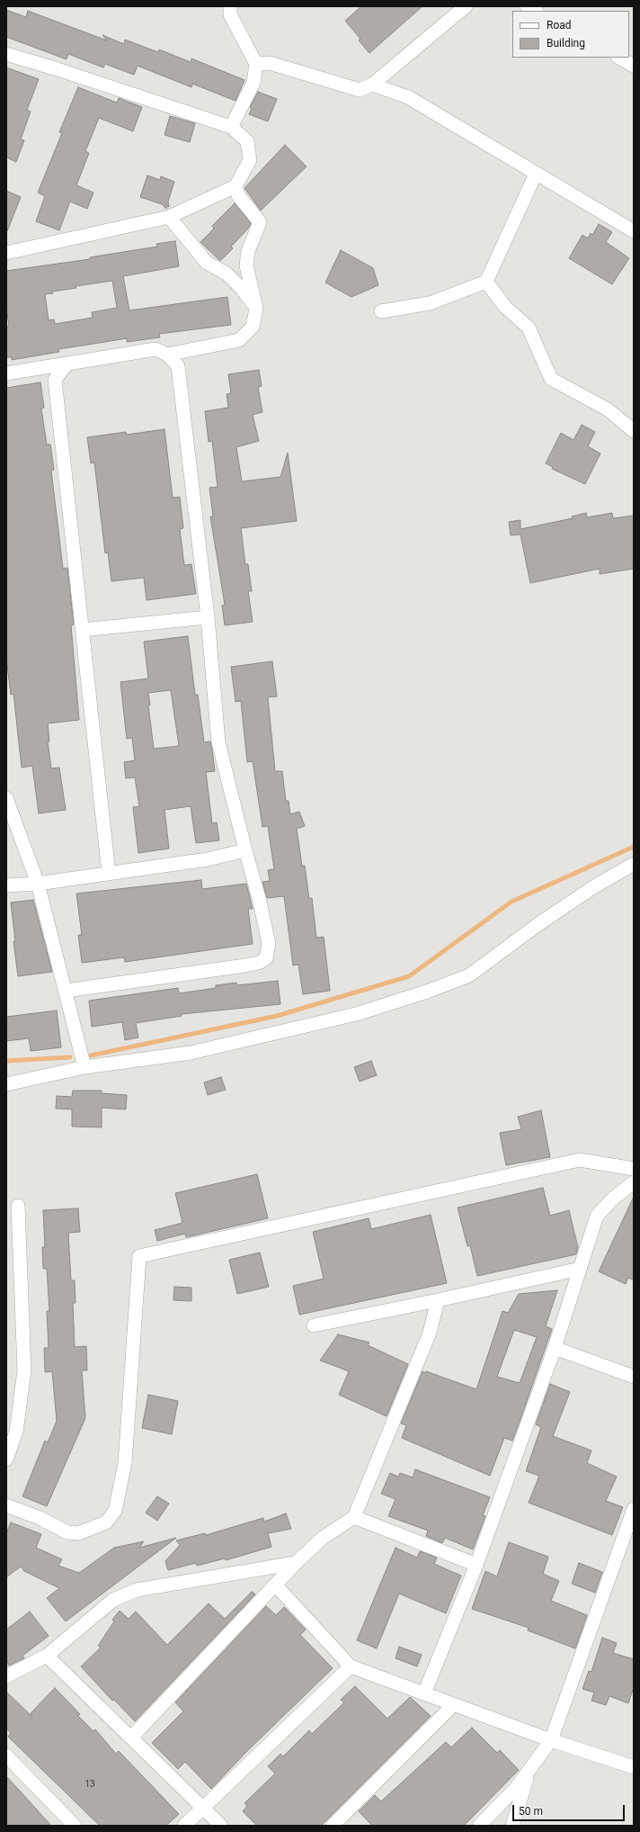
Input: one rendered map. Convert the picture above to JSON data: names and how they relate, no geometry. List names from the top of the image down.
{
  "house_numbers": ["13"],
  "legend": ["Road", "Building"],
  "scale_bar": "50 m"
}
